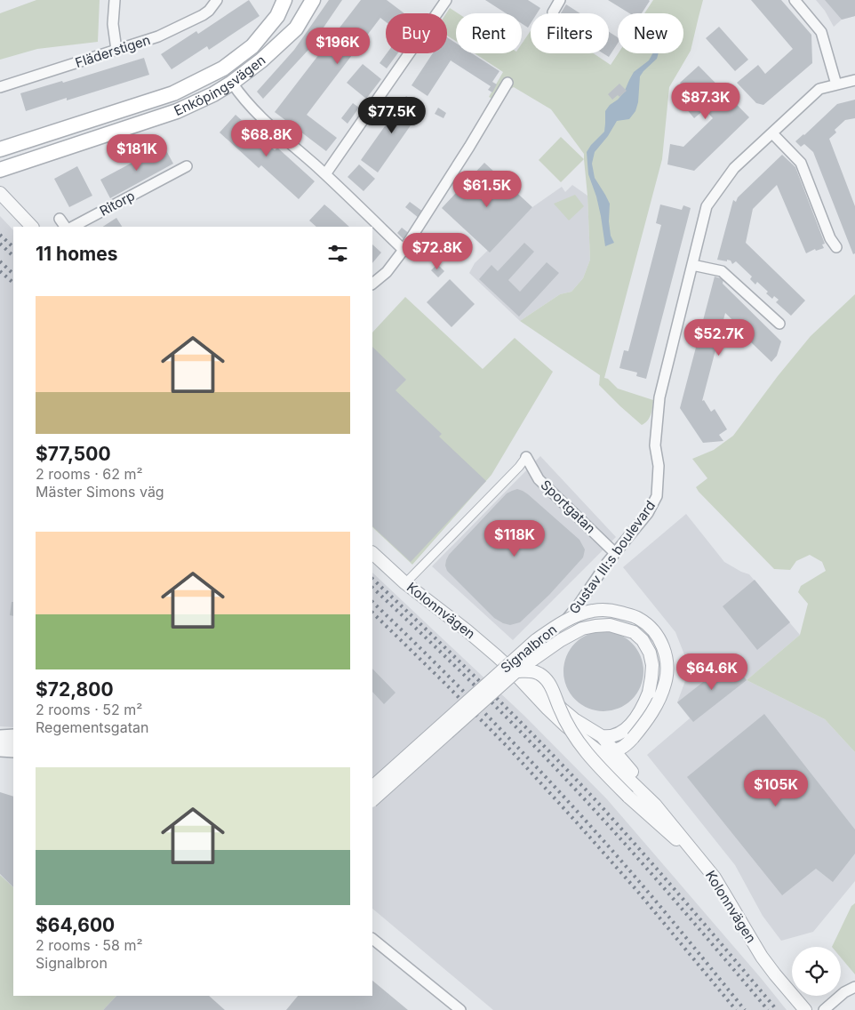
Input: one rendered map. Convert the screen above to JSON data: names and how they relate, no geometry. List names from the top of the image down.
{
  "streets": {
    "main road": ["Enköpingsvägen"],
    "street": [
      "Fläderstigen",
      "Ritorp",
      "Sportgatan",
      "Gustav III:s boulevard",
      "Kolonnvägen",
      "Signalbron"
    ]
  },
  "crossings": [
    ["Sportgatan", "Gustav III:s boulevard"],
    ["Gustav III:s boulevard", "Kolonnvägen"],
    ["Gustav III:s boulevard", "Signalbron"],
    ["Kolonnvägen", "Signalbron"]
  ],
  "page": {
    "chip": [
      "Buy",
      "Rent",
      "Filters",
      "New"
    ],
    "price": [
      "$196K",
      "$87.3K",
      "$77.5K",
      "$68.8K",
      "$181K",
      "$61.5K",
      "$72.8K",
      "$52.7K",
      "$118K",
      "$64.6K",
      "$105K"
    ],
    "heading": "11 homes",
    "list": [
      {
        "name": "$77,500",
        "note": "2 rooms · 62 m² · Mäster Simons väg"
      },
      {
        "name": "$72,800",
        "note": "2 rooms · 52 m² · Regementsgatan"
      },
      {
        "name": "$64,600",
        "note": "2 rooms · 58 m² · Signalbron"
      }
    ]
  }
}
